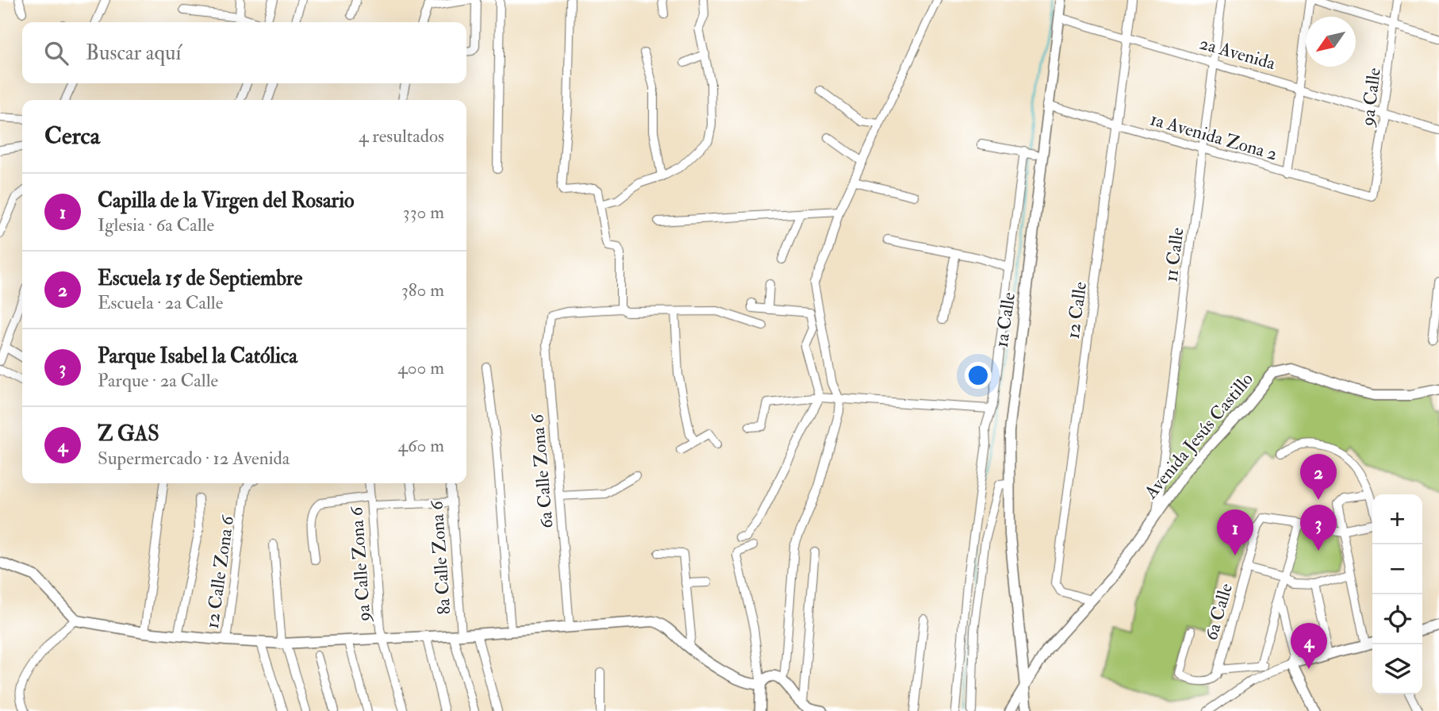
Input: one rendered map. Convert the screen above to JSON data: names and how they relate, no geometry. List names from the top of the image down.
{
  "streets": {
    "street": [
      "2a Avenida",
      "9a Calle",
      "1a Avenida Zona 2",
      "11 Calle",
      "12 Calle",
      "1a Calle",
      "Avenida Jesús Castillo",
      "6a Calle Zona 6",
      "8a Calle Zona 6",
      "9a Calle Zona 6",
      "12 Calle Zona 6",
      "6a Calle"
    ]
  },
  "crossings": [
    ["2a Avenida", "9a Calle"],
    ["2a Avenida", "11 Calle"],
    ["2a Avenida", "12 Calle"],
    ["2a Avenida", "1a Calle"],
    ["9a Calle", "1a Avenida Zona 2"],
    ["1a Avenida Zona 2", "11 Calle"],
    ["1a Avenida Zona 2", "12 Calle"],
    ["1a Avenida Zona 2", "1a Calle"],
    ["11 Calle", "Avenida Jesús Castillo"],
    ["12 Calle", "Avenida Jesús Castillo"],
    ["1a Calle", "Avenida Jesús Castillo"]
  ],
  "north": "bottom left",
  "page": {
    "search": "Buscar aquí",
    "heading": ["Cerca", "4 resultados"],
    "list": [
      {
        "mark": "1",
        "name": "Capilla de la Virgen del Rosario",
        "note": "Iglesia · 6a Calle",
        "value": "330 m"
      },
      {
        "mark": "2",
        "name": "Escuela 15 de Septiembre",
        "note": "Escuela · 2a Calle",
        "value": "380 m"
      },
      {
        "mark": "3",
        "name": "Parque Isabel la Católica",
        "note": "Parque · 2a Calle",
        "value": "400 m"
      },
      {
        "mark": "4",
        "name": "Z GAS",
        "note": "Supermercado · 12 Avenida",
        "value": "460 m"
      }
    ],
    "pins": [
      "2",
      "3",
      "1",
      "4"
    ],
    "map_buttons": ["+", "−"]
  }
}
